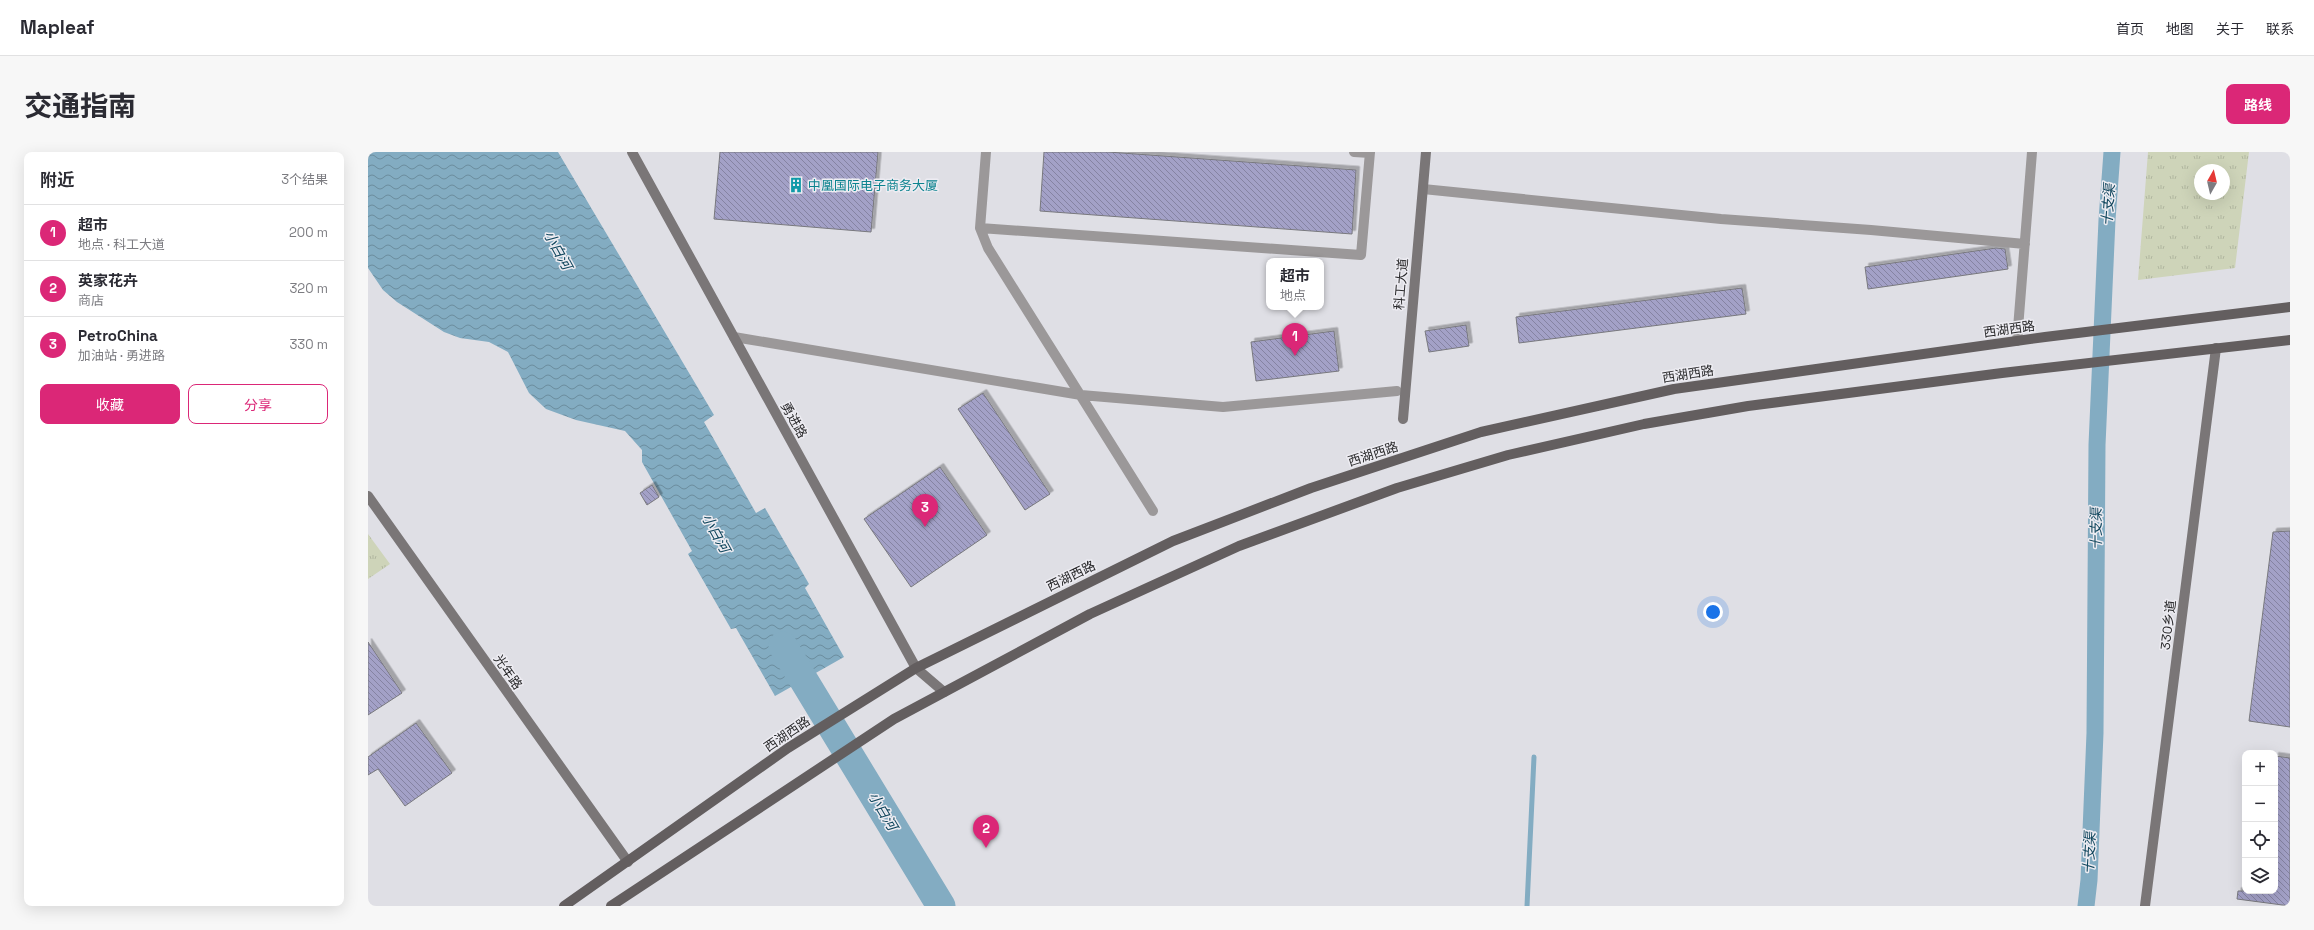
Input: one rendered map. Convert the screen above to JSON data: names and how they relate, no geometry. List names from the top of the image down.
{
  "streets": {
    "main road": ["西湖西路"],
    "street": [
      "科工大道",
      "勇进路",
      "330乡道",
      "光年路"
    ]
  },
  "crossings": [
    ["西湖西路", "勇进路"],
    ["西湖西路", "光年路"]
  ],
  "water": ["十支渠", "小白河"],
  "places": {
    "building": ["中凰国际电子商务大厦"]
  },
  "north": "top",
  "page": {
    "header": "Mapleaf",
    "nav": [
      "首页",
      "地图",
      "关于",
      "联系"
    ],
    "title": "交通指南",
    "buttons": [
      "路线",
      ["收藏", "分享"]
    ],
    "heading": ["附近", "3个结果"],
    "list": [
      {
        "mark": "1",
        "name": "超市",
        "note": "地点 · 科工大道",
        "value": "200 m"
      },
      {
        "mark": "2",
        "name": "英家花卉",
        "note": "商店",
        "value": "320 m"
      },
      {
        "mark": "3",
        "name": "PetroChina",
        "note": "加油站 · 勇进路",
        "value": "330 m"
      }
    ],
    "popup": ["超市", "地点"],
    "pins": ["1", "3", "2"],
    "map_buttons": ["+", "−"]
  }
}
